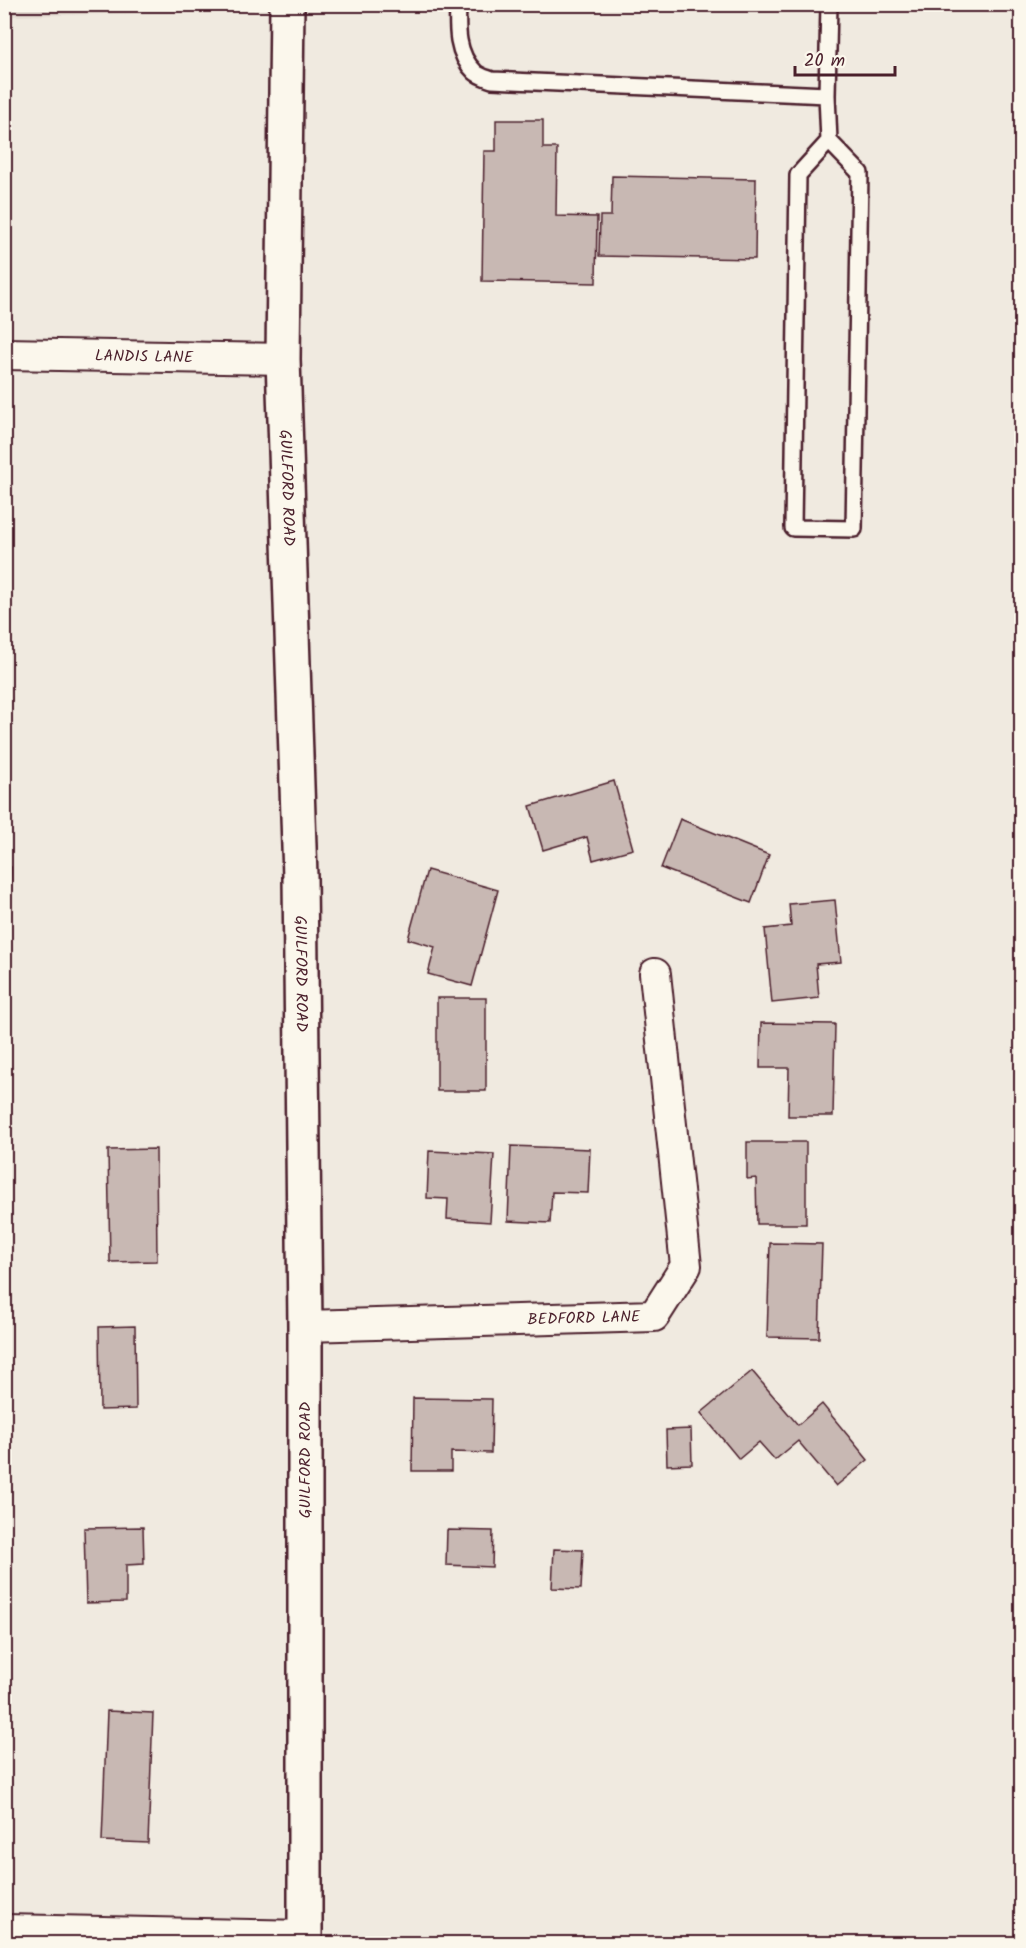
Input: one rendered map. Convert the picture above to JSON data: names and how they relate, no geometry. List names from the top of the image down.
{
  "streets": {
    "street": ["LANDIS LANE", "GUILFORD ROAD", "BEDFORD LANE"]
  },
  "crossings": [
    ["LANDIS LANE", "GUILFORD ROAD"],
    ["GUILFORD ROAD", "BEDFORD LANE"]
  ],
  "scale_bar": "20 m"
}
